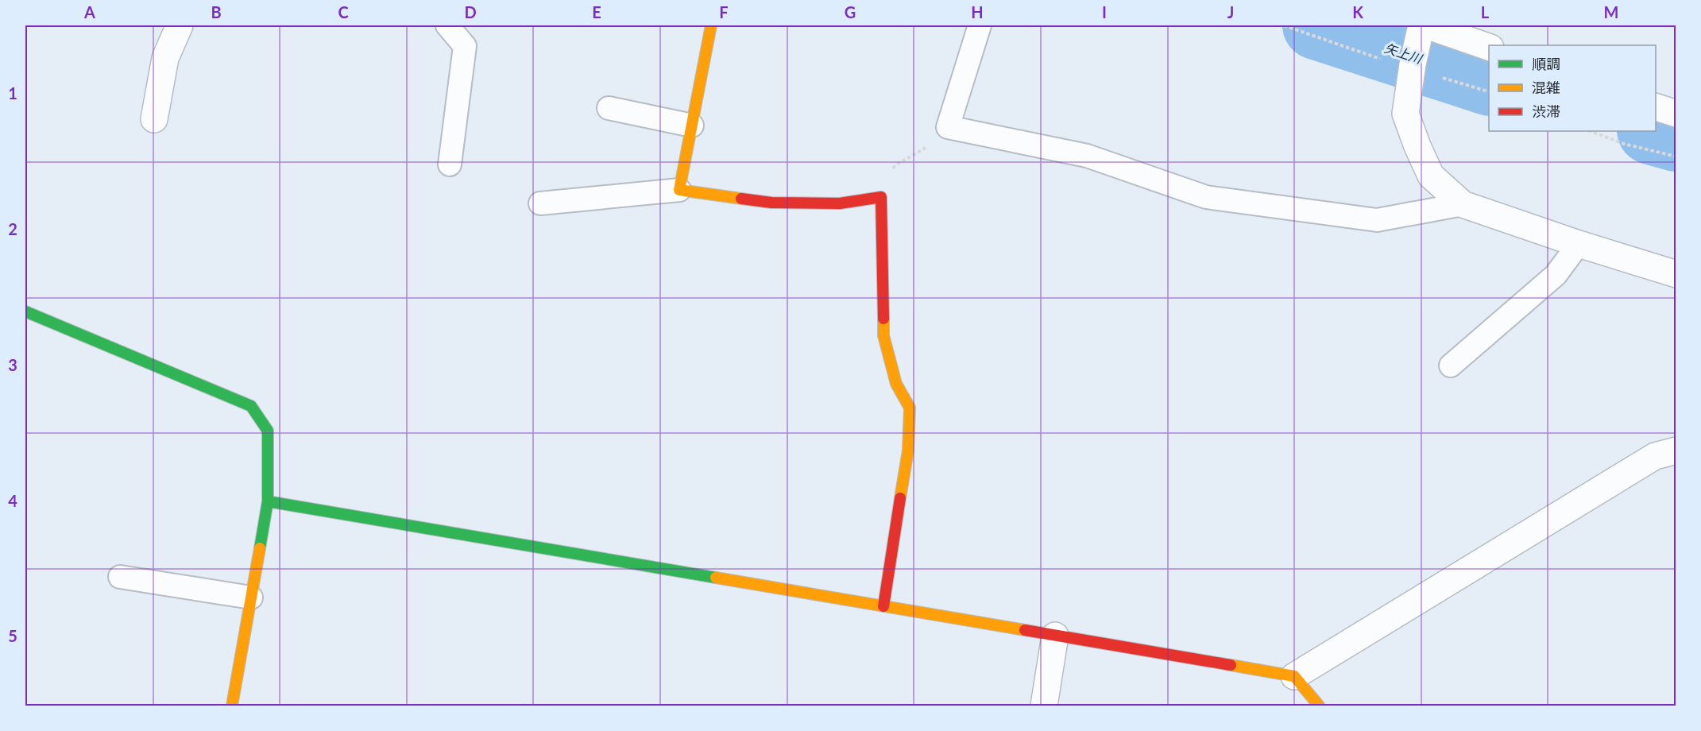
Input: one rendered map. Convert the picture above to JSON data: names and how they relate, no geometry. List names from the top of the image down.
{
  "water": ["矢上川"],
  "legend": ["順調", "混雑", "渋滞"],
  "grid": {
    "columns": [
      "A",
      "B",
      "C",
      "D",
      "E",
      "F",
      "G",
      "H",
      "I",
      "J",
      "K",
      "L",
      "M"
    ],
    "rows": [
      "1",
      "2",
      "3",
      "4",
      "5"
    ]
  }
}
